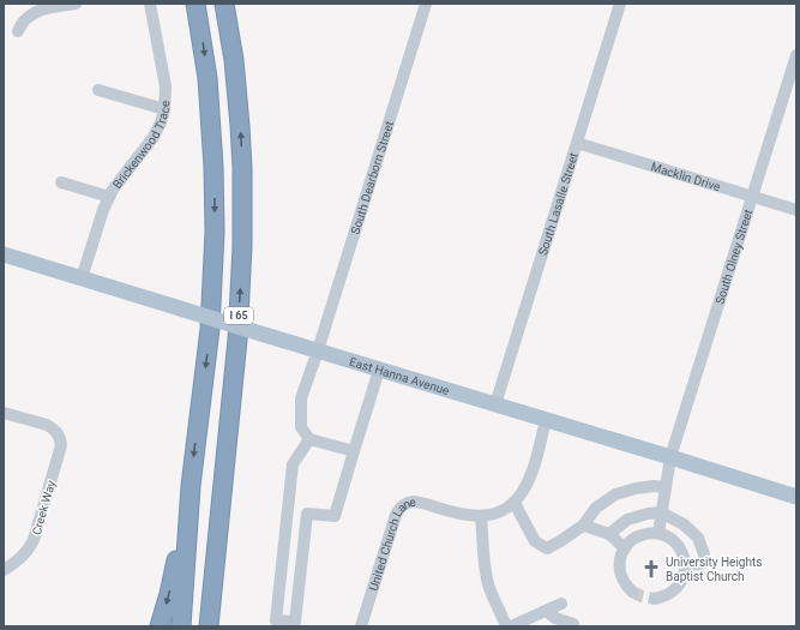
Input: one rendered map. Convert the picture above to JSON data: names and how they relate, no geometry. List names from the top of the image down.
{
  "streets": {
    "highway": ["I 65"],
    "main road": ["East Hanna Avenue"],
    "street": [
      "Brickenwood Trace",
      "Macklin Drive",
      "South Dearborn Street",
      "South Lasalle Street",
      "South Olney Street",
      "Creek Way",
      "United Church Lane"
    ]
  },
  "crossings": [
    ["Brickenwood Trace", "East Hanna Avenue"],
    ["Macklin Drive", "South Lasalle Street"],
    ["Macklin Drive", "South Olney Street"],
    ["South Dearborn Street", "East Hanna Avenue"],
    ["South Lasalle Street", "East Hanna Avenue"],
    ["South Olney Street", "East Hanna Avenue"],
    ["East Hanna Avenue", "United Church Lane"]
  ],
  "places": {
    "church": ["University Heights Baptist Church"]
  }
}
